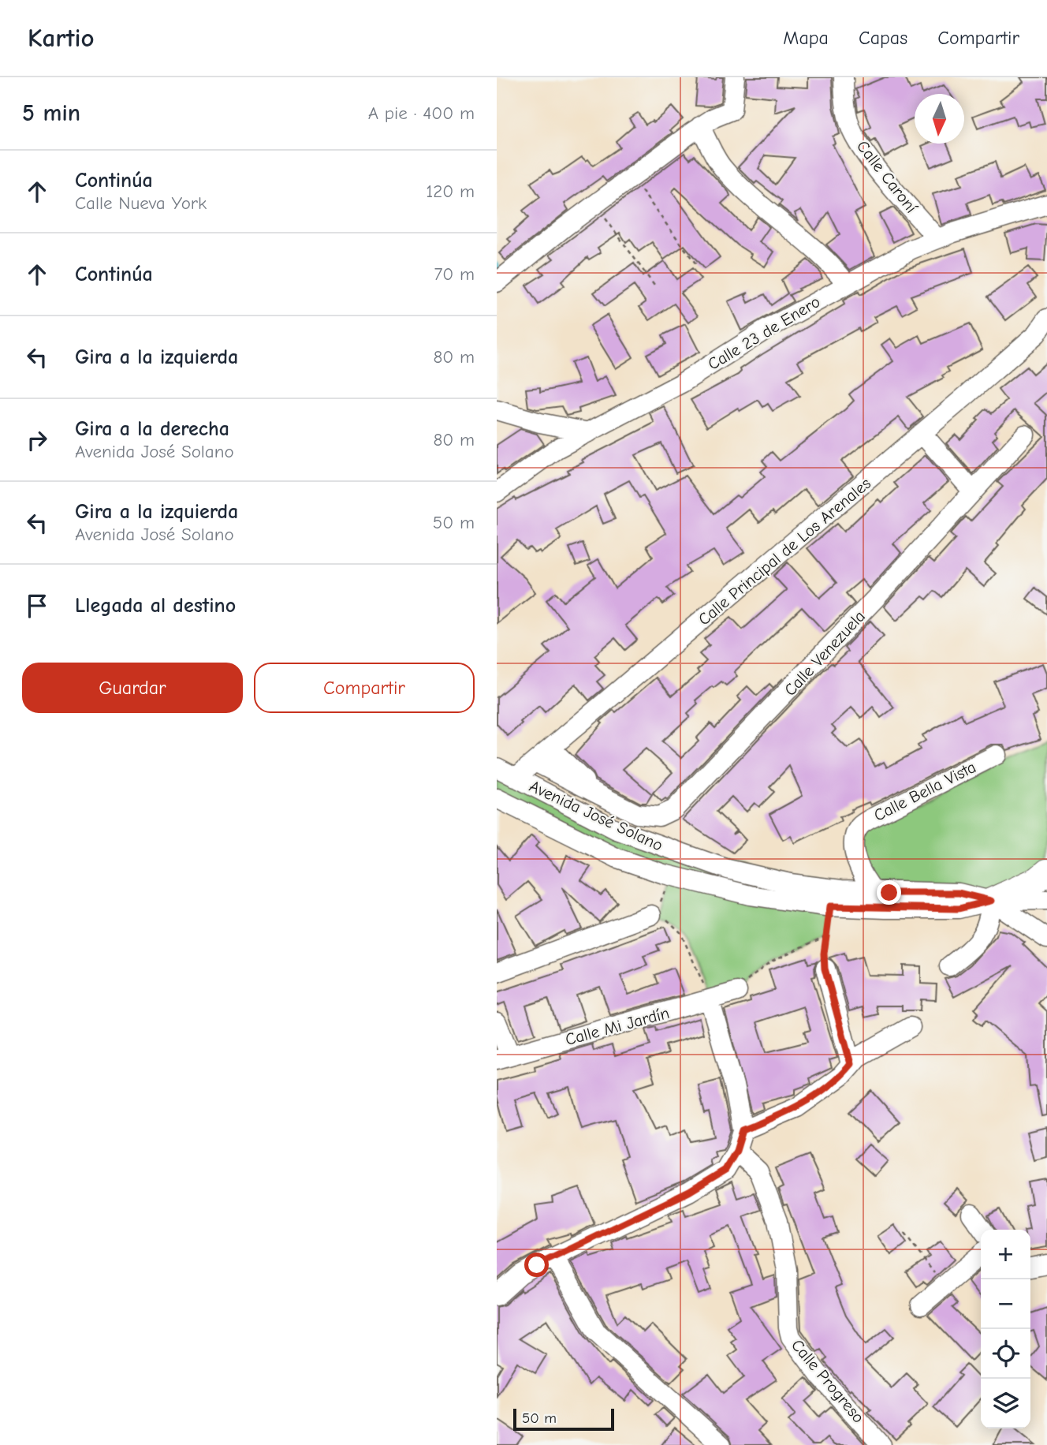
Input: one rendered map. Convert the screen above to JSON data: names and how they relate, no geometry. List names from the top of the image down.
{
  "streets": {
    "street": [
      "Calle Caroní",
      "Calle 23 de Enero",
      "Calle Principal de Los Arenales",
      "Calle Venezuela",
      "Calle Bella Vista",
      "Avenida José Solano",
      "Calle Mi Jardín",
      "Calle Progreso"
    ]
  },
  "crossings": [
    ["Calle Caroní", "Calle 23 de Enero"],
    ["Calle Principal de Los Arenales", "Calle Venezuela"],
    ["Calle Principal de Los Arenales", "Avenida José Solano"],
    ["Calle Bella Vista", "Avenida José Solano"]
  ],
  "scale_bar": "50 m",
  "north": "bottom",
  "page": {
    "header": "Kartio",
    "nav": ["Mapa", "Capas", "Compartir"],
    "heading": ["5 min", "A pie · 400 m"],
    "list": [
      ["Continúa", "Calle Nueva York", "120 m"],
      ["Continúa", "70 m"],
      ["Gira a la izquierda", "80 m"],
      ["Gira a la derecha", "Avenida José Solano", "80 m"],
      ["Gira a la izquierda", "Avenida José Solano", "50 m"],
      "Llegada al destino"
    ],
    "buttons": ["Guardar", "Compartir"],
    "map_buttons": ["+", "−"],
    "scale": "50 m"
  }
}
